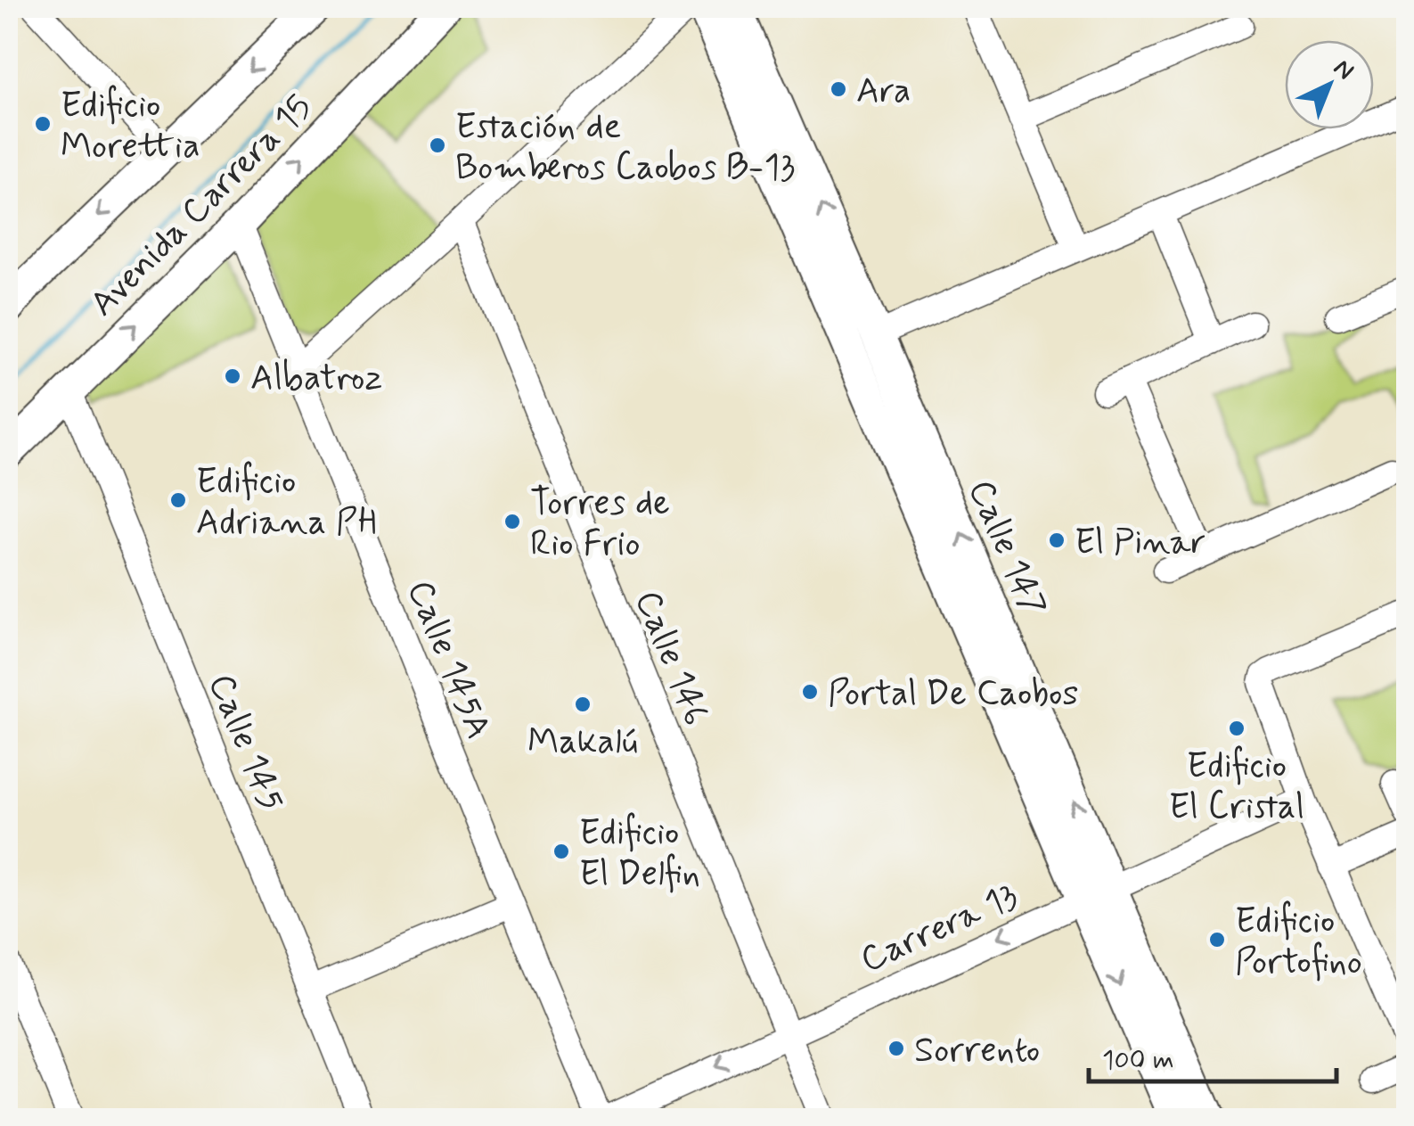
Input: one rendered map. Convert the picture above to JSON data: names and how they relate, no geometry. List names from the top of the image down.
{
  "streets": {
    "main road": ["Avenida Carrera 15", "Calle 147"],
    "street": [
      "Calle 146",
      "Calle 145A",
      "Calle 145",
      "Carrera 13"
    ]
  },
  "crossings": [
    ["Avenida Carrera 15", "Calle 145A"],
    ["Avenida Carrera 15", "Calle 145"],
    ["Calle 147", "Carrera 13"],
    ["Calle 146", "Carrera 13"],
    ["Calle 145A", "Carrera 13"]
  ],
  "one_way": ["Carrera 13"],
  "places": [
    "Ara",
    "Edificio Morettia",
    "Estación de Bomberos Caobos B-13",
    "Albatroz",
    "Edificio Adriana PH",
    "Torres de Rio Frio",
    "El Pinar",
    "Portal De Caobos",
    "Makalú",
    "Edificio El Cristal",
    "Edificio El Delfin",
    "Edificio Portofino",
    "Sorrento"
  ],
  "scale_bar": "100 m",
  "north": "top right"
}
